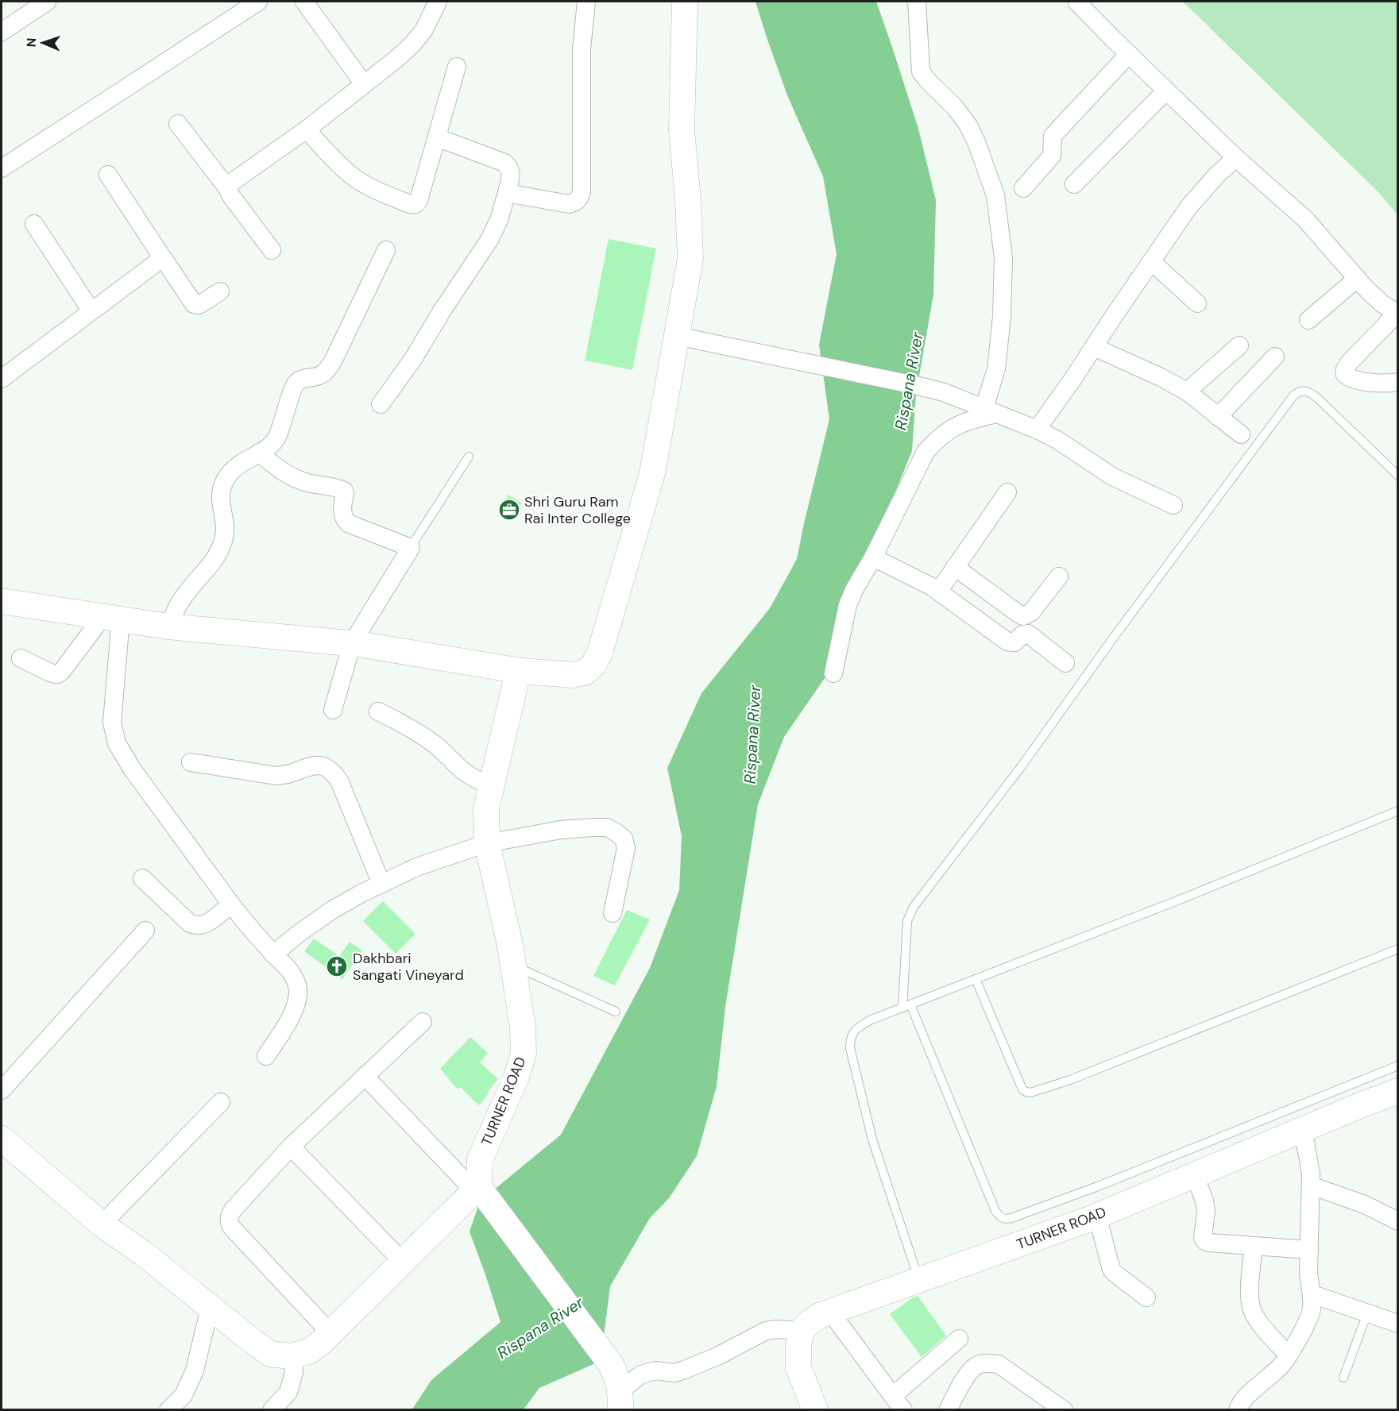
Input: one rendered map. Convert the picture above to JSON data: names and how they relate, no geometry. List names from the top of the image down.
{
  "streets": {
    "main road": ["TURNER ROAD"]
  },
  "water": ["Rispana River"],
  "places": {
    "office": ["Shri Guru Ram Rai Inter College"],
    "church": ["Dakhbari Sangati Vineyard"]
  },
  "north": "left"
}
